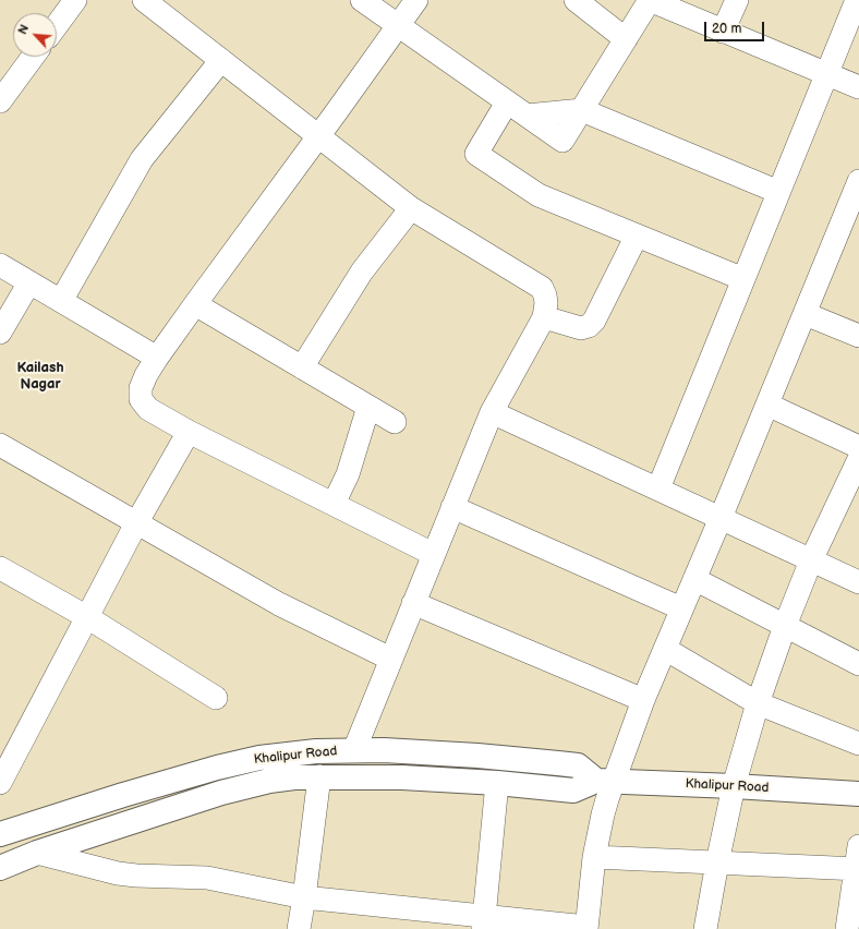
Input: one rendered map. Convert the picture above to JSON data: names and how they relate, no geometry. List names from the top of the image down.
{
  "streets": {
    "street": ["Khalipur Road"]
  },
  "districts": ["Kailash Nagar"],
  "scale_bar": "20 m",
  "north": "top left"
}
